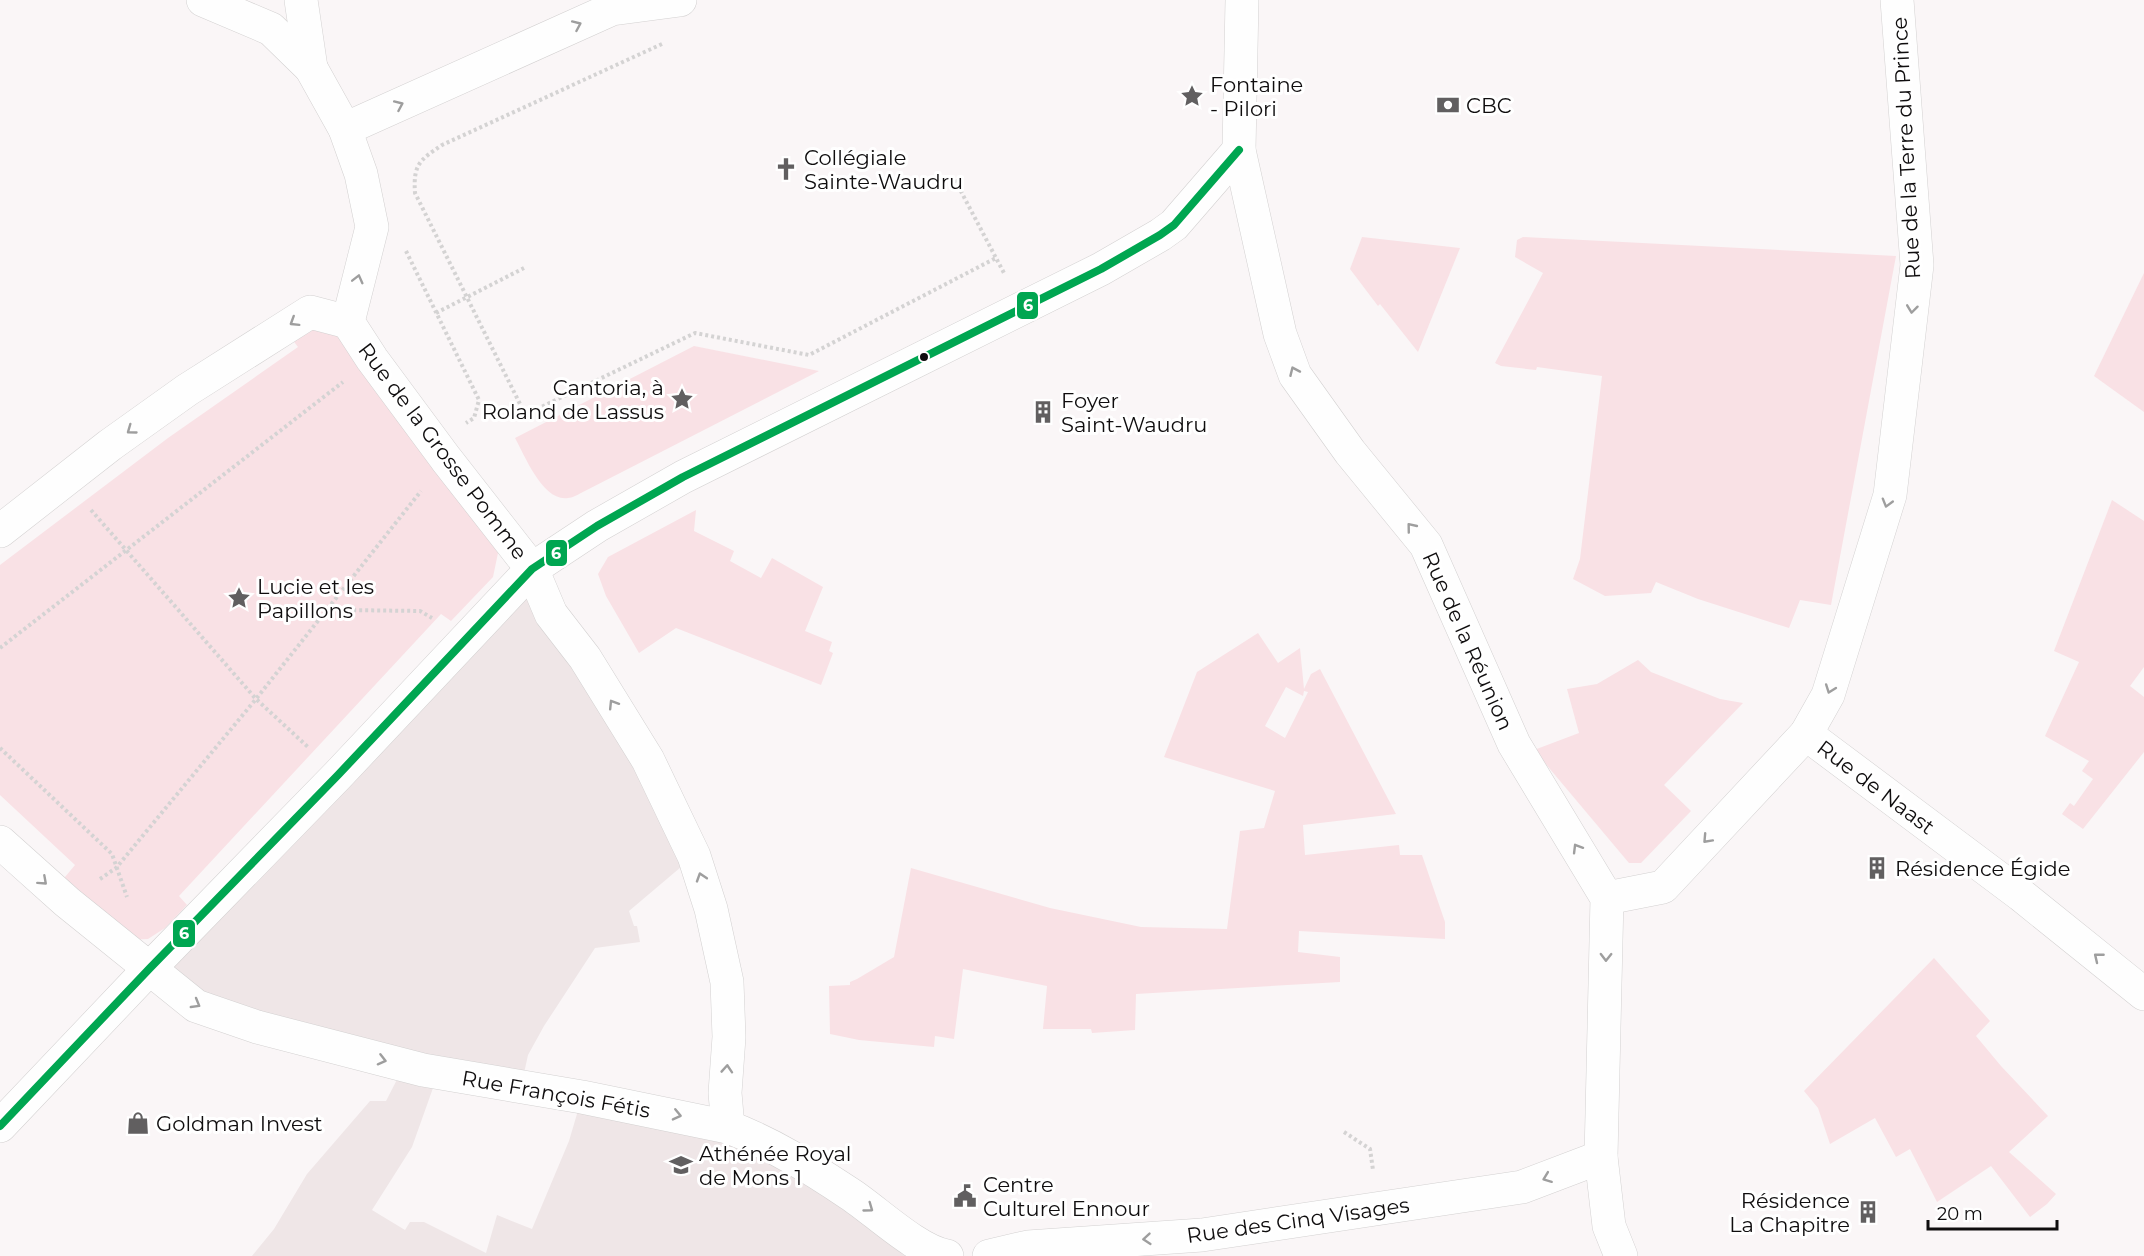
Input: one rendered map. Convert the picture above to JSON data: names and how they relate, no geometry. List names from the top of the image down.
{
  "streets": {
    "street": [
      "Rue de la Terre du Prince",
      "Rue de la Grosse Pomme",
      "Rue de la Réunion",
      "Rue de Naast",
      "Rue François Fétis",
      "Rue des Cinq Visages"
    ]
  },
  "crossings": [
    ["Rue de la Terre du Prince", "Rue de la Réunion"],
    ["Rue de la Terre du Prince", "Rue de Naast"],
    ["Rue de la Grosse Pomme", "Rue François Fétis"]
  ],
  "one_way": [
    "Rue de la Terre du Prince",
    "Rue de la Grosse Pomme",
    "Rue de la Réunion",
    "Rue de Naast",
    "Rue François Fétis",
    "Rue des Cinq Visages"
  ],
  "places": {
    "place": ["Fontaine - Pilori", "Cantoria, à Roland de Lassus", "Lucie et les Papillons"],
    "bank": ["CBC"],
    "church": ["Collégiale Sainte-Waudru"],
    "building": ["Foyer Saint-Waudru", "Résidence Égide", "Résidence La Chapitre"],
    "shop": ["Goldman Invest"],
    "school or university": ["Athénée Royal de Mons 1"],
    "public building": ["Centre Culturel Ennour"]
  },
  "lines": ["transit line 6"],
  "scale_bar": "20 m"
}
